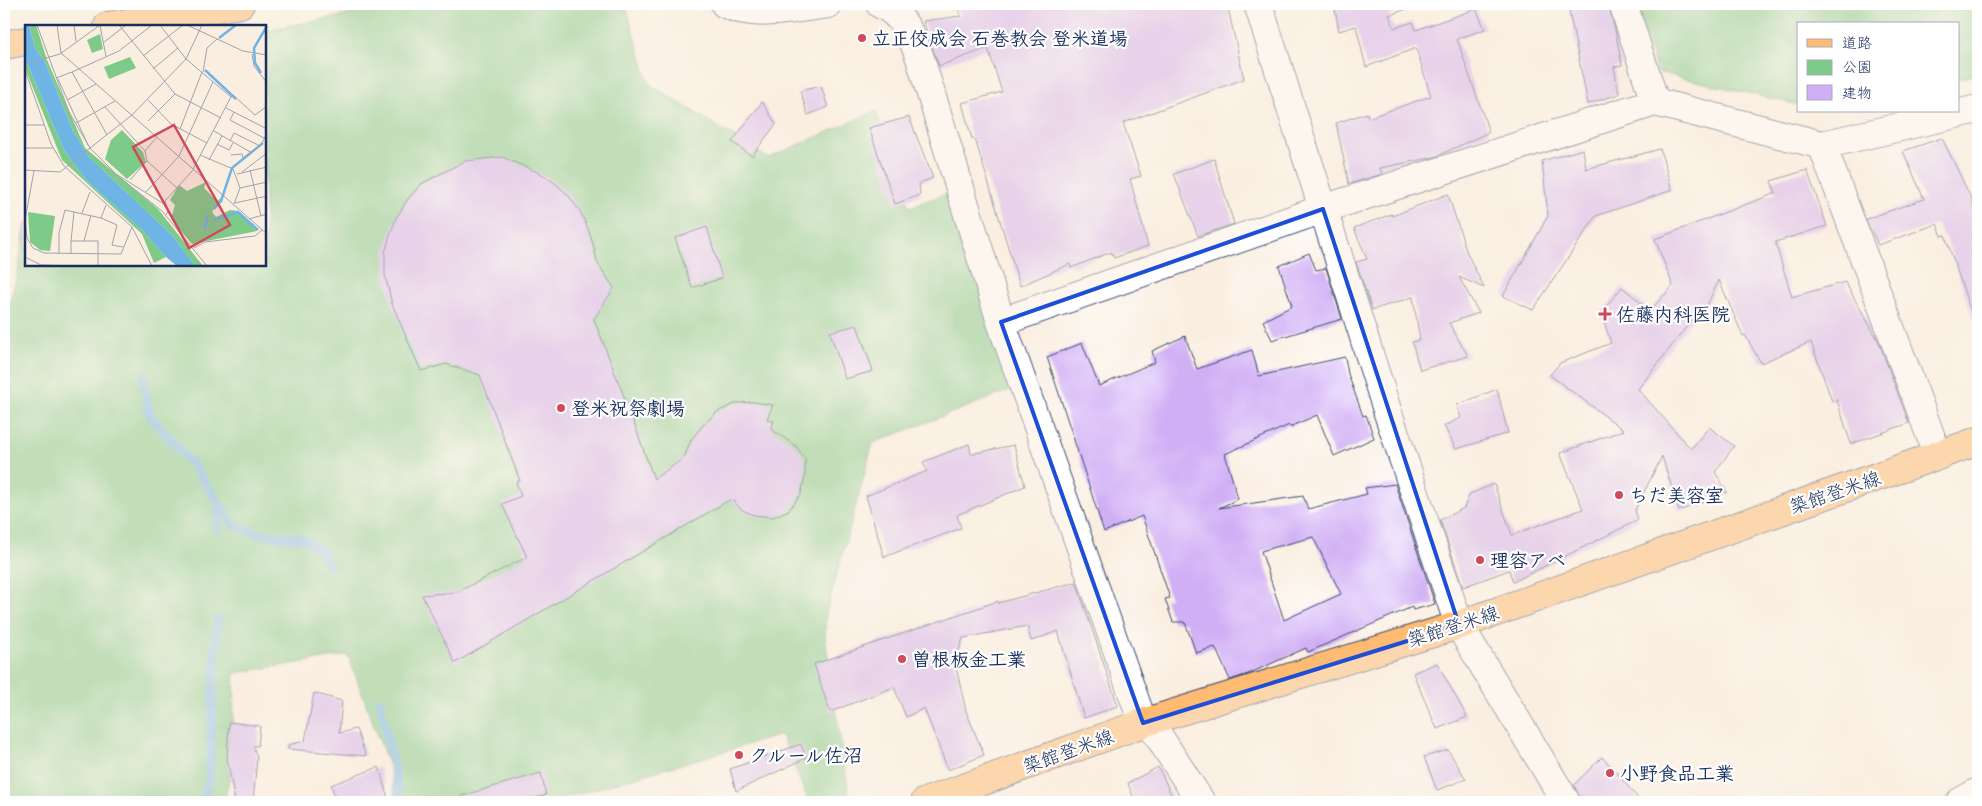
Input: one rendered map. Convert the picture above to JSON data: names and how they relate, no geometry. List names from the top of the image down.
{
  "streets": {
    "main road": ["築館登米線"]
  },
  "places": {
    "other": [
      "立正佼成会 石巻教会 登米道場",
      "登米祝祭劇場",
      "ちだ美容室",
      "理容アベ",
      "曽根板金工業",
      "クルール佐沼",
      "小野食品工業"
    ],
    "health": ["佐藤内科医院"]
  },
  "legend": ["道路", "公園", "建物"]
}
